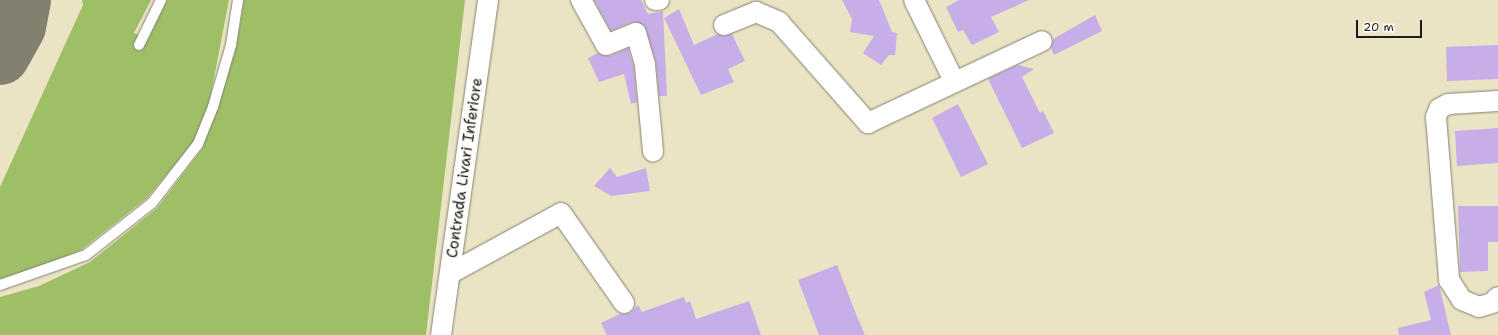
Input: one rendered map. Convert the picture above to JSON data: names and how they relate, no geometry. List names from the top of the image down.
{
  "streets": {
    "street": ["Contrada Livari Inferiore"]
  },
  "scale_bar": "20 m"
}
